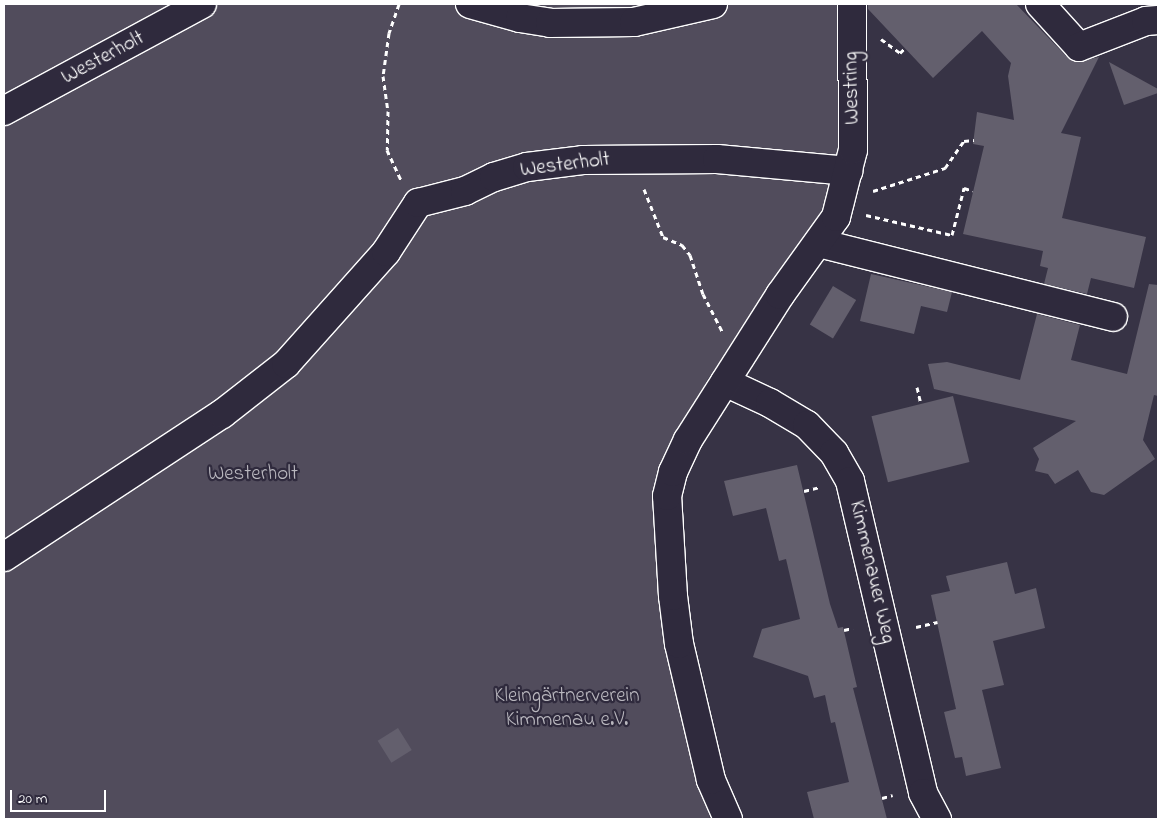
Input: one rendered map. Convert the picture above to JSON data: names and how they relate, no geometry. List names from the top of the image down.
{
  "streets": {
    "street": ["Westerholt", "Westring", "Kimmenauer Weg"]
  },
  "crossings": [
    ["Westerholt", "Westring"]
  ],
  "parks": ["Westerholt", "Kleingärtnerverein Kimmenau e.V."],
  "scale_bar": "20 m"
}
